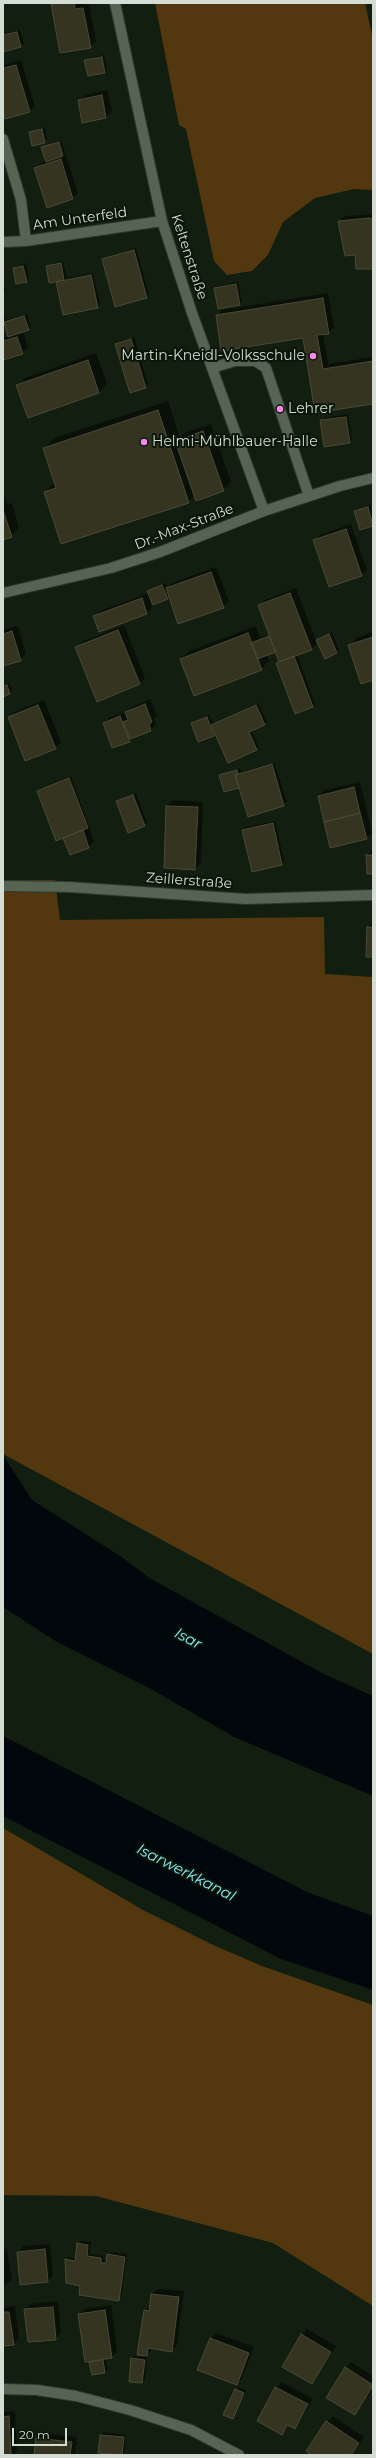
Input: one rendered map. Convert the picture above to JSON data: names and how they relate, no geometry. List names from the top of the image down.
{
  "streets": {
    "street": [
      "Am Unterfeld",
      "Keltenstraße",
      "Dr.-Max-Straße",
      "Zeillerstraße"
    ]
  },
  "crossings": [
    ["Am Unterfeld", "Keltenstraße"],
    ["Keltenstraße", "Dr.-Max-Straße"]
  ],
  "water": ["Isar", "Isarwerkkanal"],
  "places": ["Martin-Kneidl-Volksschule", "Lehrer", "Helmi-Mühlbauer-Halle"],
  "scale_bar": "20 m"
}
